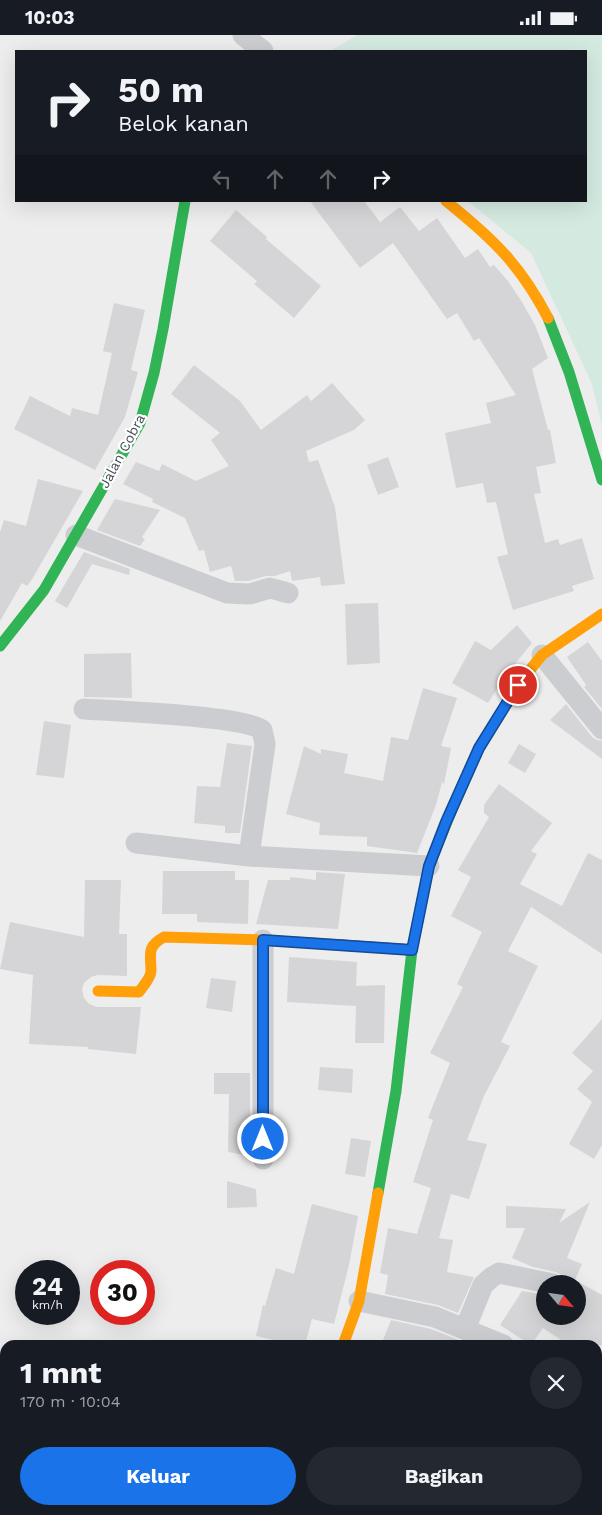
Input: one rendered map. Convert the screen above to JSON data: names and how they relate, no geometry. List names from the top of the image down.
{
  "streets": {
    "street": ["Jalan Cobra"]
  },
  "north": "bottom right",
  "page": {
    "status": "10:03",
    "turn": ["50 m", "Belok kanan"],
    "speed": "24 km/h",
    "limit": "30",
    "heading": ["1 mnt", "170 m · 10:04"],
    "buttons": ["Keluar", "Bagikan"]
  }
}
